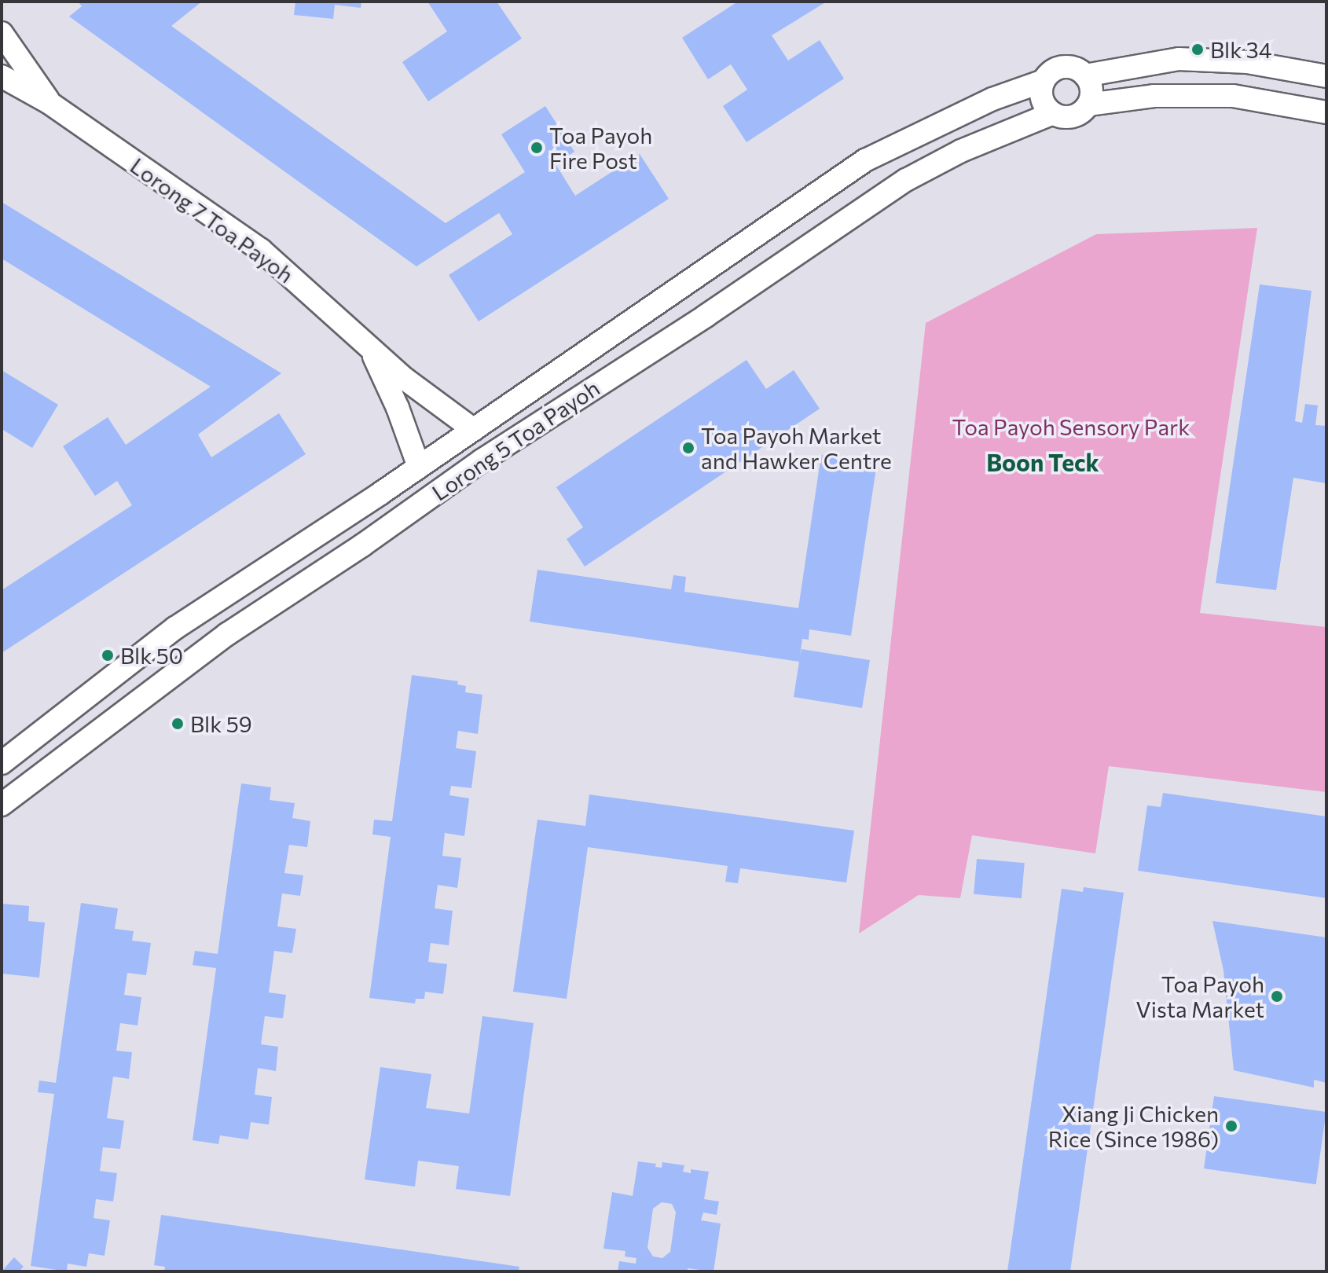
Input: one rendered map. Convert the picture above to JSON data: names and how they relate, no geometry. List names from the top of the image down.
{
  "streets": {
    "street": ["Lorong 7 Toa Payoh", "Lorong 5 Toa Payoh"]
  },
  "crossings": [
    ["Lorong 7 Toa Payoh", "Lorong 5 Toa Payoh"]
  ],
  "districts": ["Boon Teck"],
  "parks": ["Toa Payoh Sensory Park"],
  "places": [
    "Blk 34",
    "Toa Payoh Fire Post",
    "Toa Payoh Market and Hawker Centre",
    "Blk 50",
    "Blk 59",
    "Toa Payoh Vista Market",
    "Xiang Ji Chicken Rice (Since 1986)"
  ]
}
